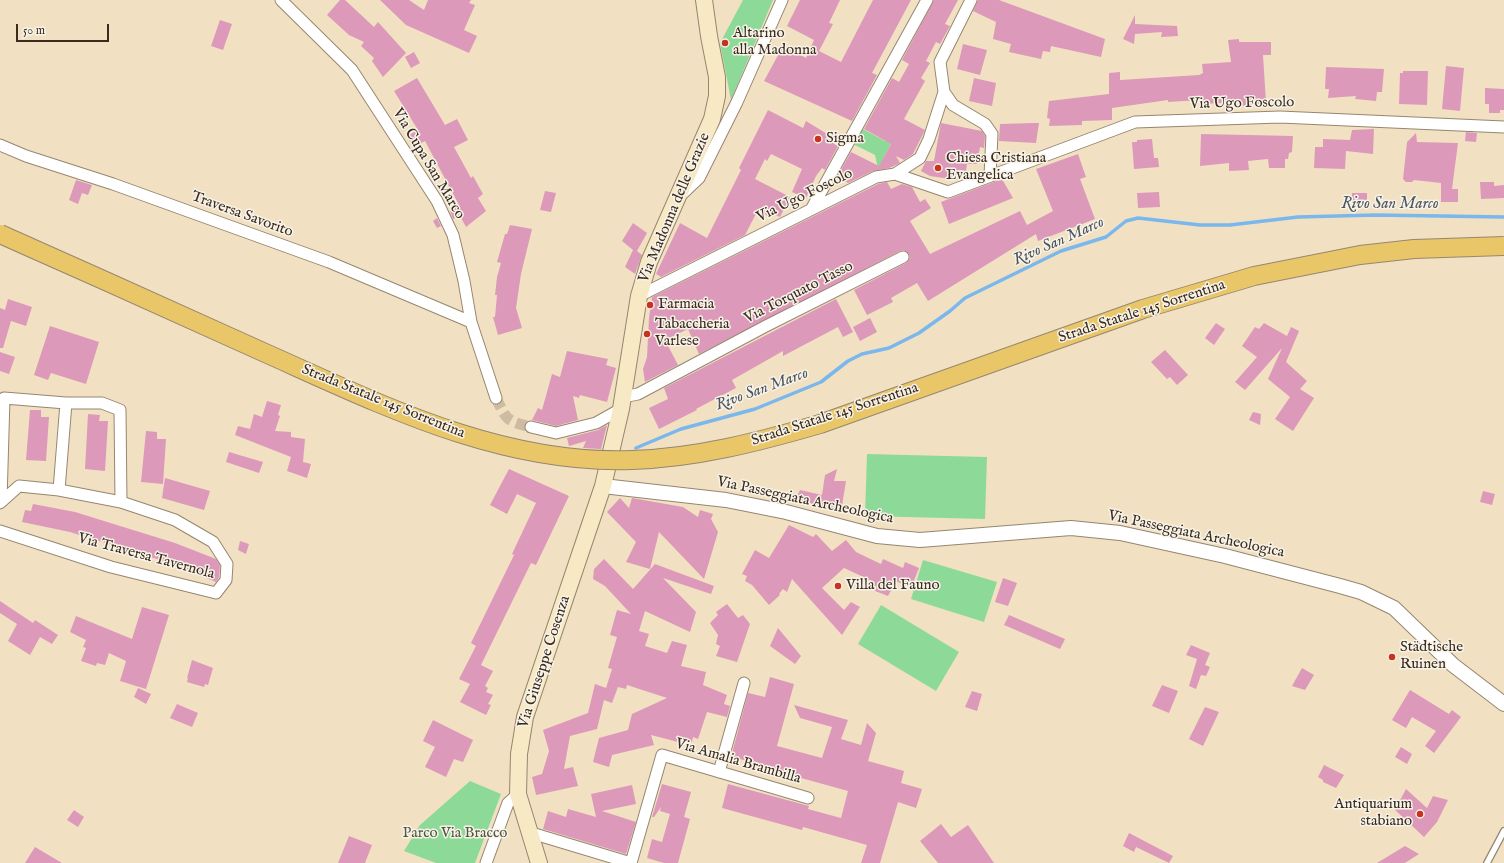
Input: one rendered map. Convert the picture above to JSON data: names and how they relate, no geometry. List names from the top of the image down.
{
  "streets": {
    "highway": ["Strada Statale 145 Sorrentina"],
    "main road": ["Via Madonna delle Grazie", "Via Giuseppe Cosenza"],
    "street": [
      "Via Ugo Foscolo",
      "Via Cupa San Marco",
      "Traversa Savorito",
      "Via Torquato Tasso",
      "Via Passeggiata Archeologica",
      "Via Traversa Tavernola",
      "Via Amalia Brambilla"
    ]
  },
  "crossings": [
    ["Via Ugo Foscolo", "Via Madonna delle Grazie"],
    ["Via Cupa San Marco", "Traversa Savorito"],
    ["Via Madonna delle Grazie", "Via Torquato Tasso"],
    ["Via Madonna delle Grazie", "Via Passeggiata Archeologica"],
    ["Via Madonna delle Grazie", "Via Giuseppe Cosenza"],
    ["Via Passeggiata Archeologica", "Via Giuseppe Cosenza"],
    ["Via Giuseppe Cosenza", "Via Amalia Brambilla"]
  ],
  "water": ["Rivo San Marco"],
  "parks": ["Parco Via Bracco"],
  "places": [
    "Altarino alla Madonna",
    "Sigma",
    "Chiesa Cristiana Evangelica",
    "Farmacia",
    "Tabaccheria Varlese",
    "Villa del Fauno",
    "Städtische Ruinen",
    "Antiquarium stabiano"
  ],
  "scale_bar": "50 m"
}
